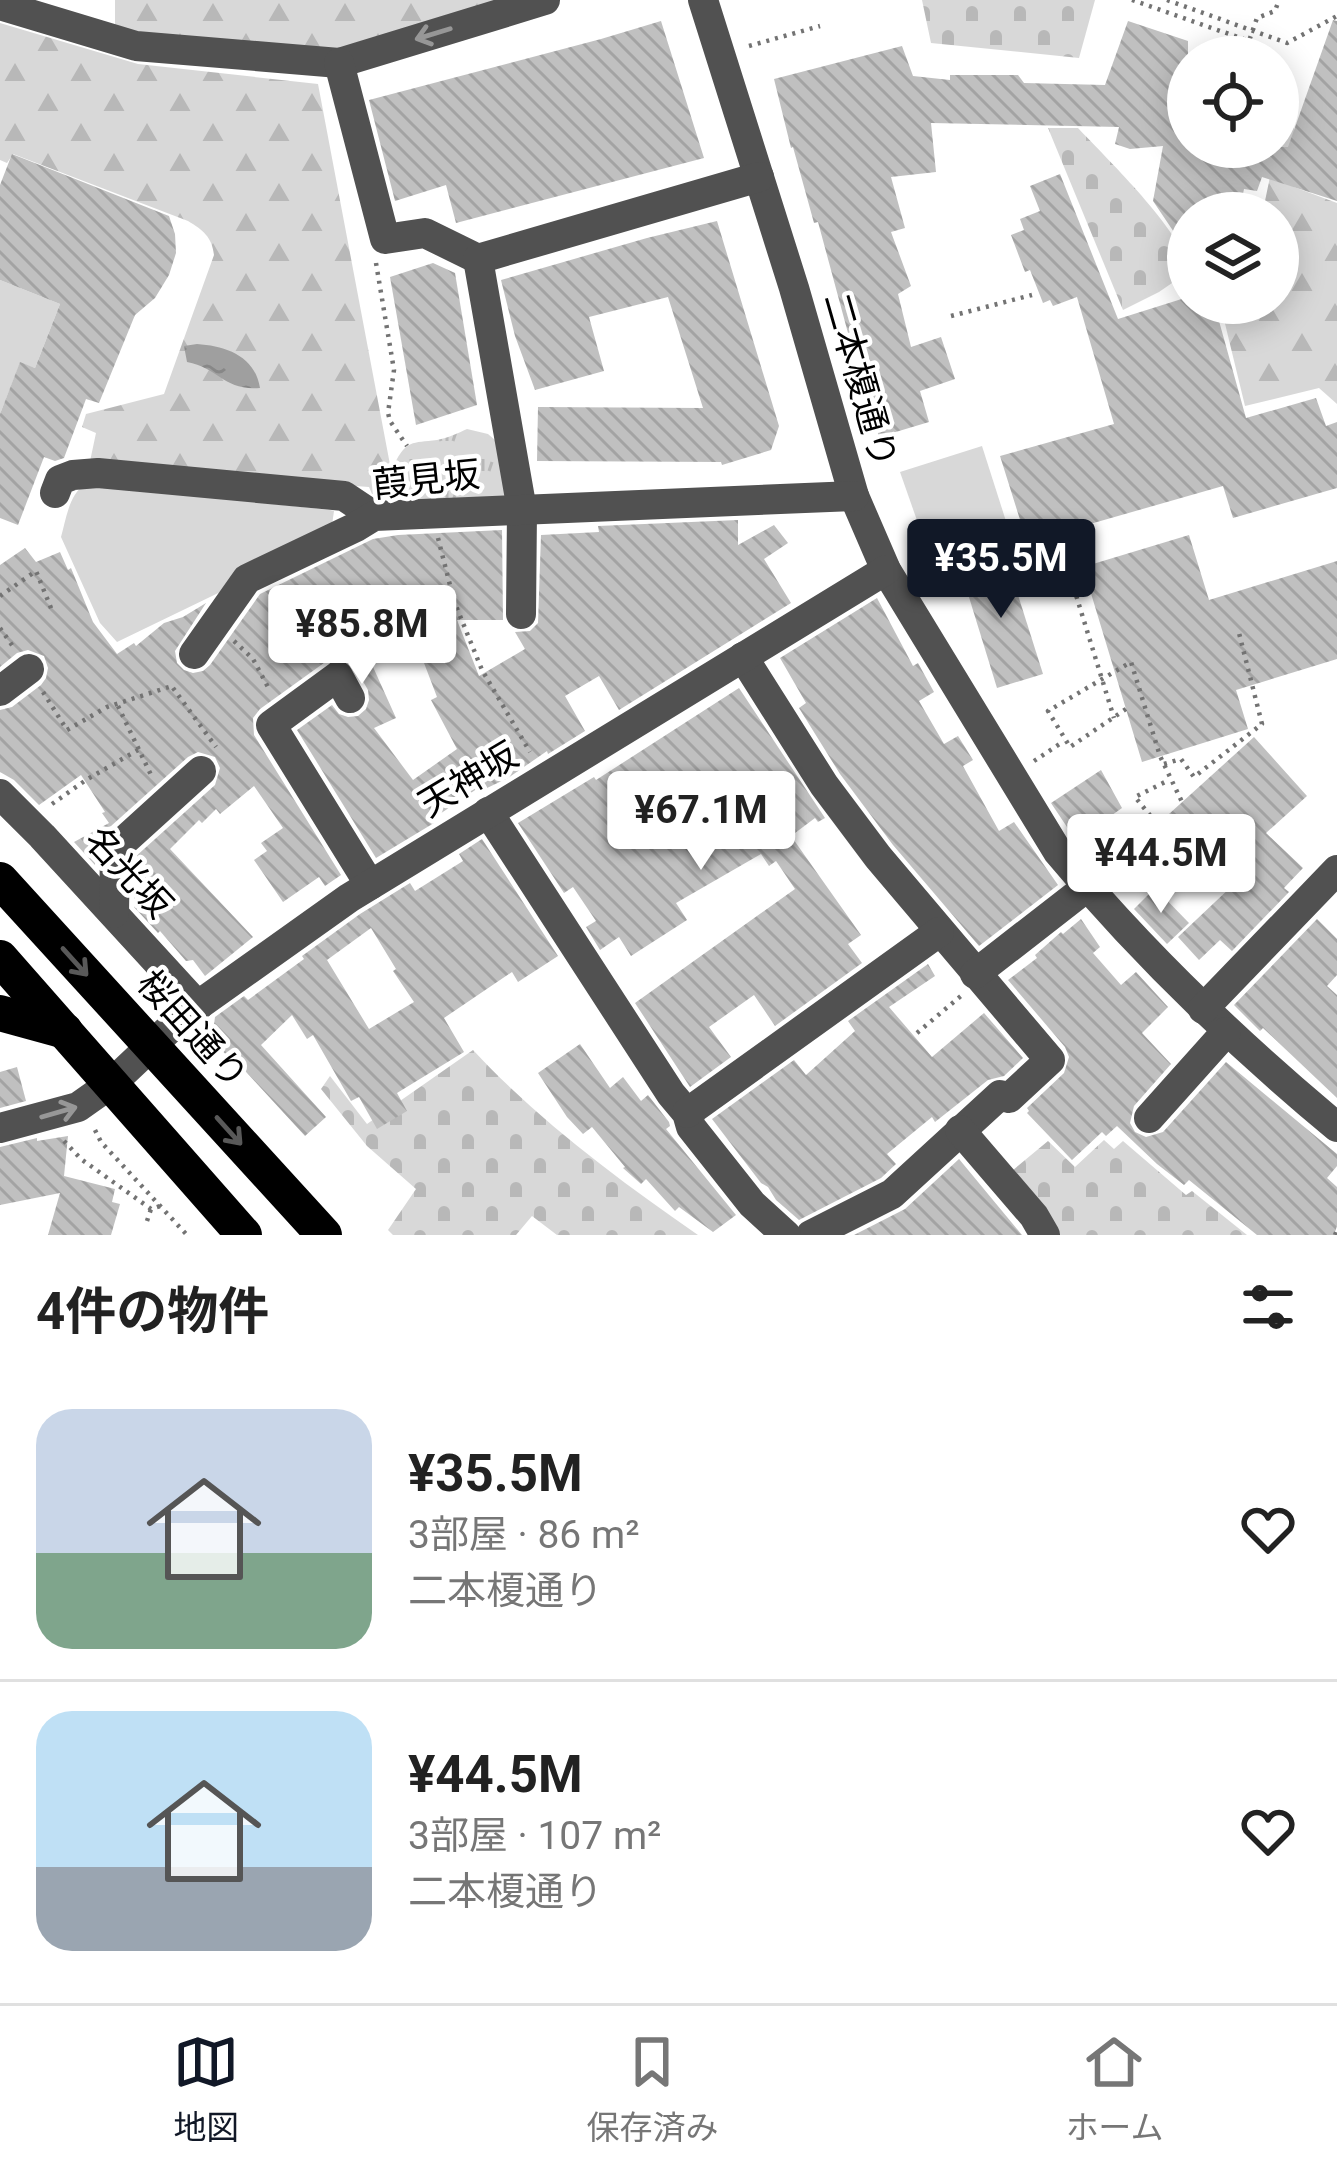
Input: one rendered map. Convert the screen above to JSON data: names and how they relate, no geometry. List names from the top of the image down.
{
  "streets": {
    "highway": ["桜田通り"],
    "street": [
      "二本榎通り",
      "葭見坂",
      "天神坂",
      "名光坂"
    ]
  },
  "crossings": [
    ["二本榎通り", "葭見坂"],
    ["二本榎通り", "天神坂"],
    ["天神坂", "名光坂"],
    ["天神坂", "桜田通り"]
  ],
  "page": {
    "price": [
      "¥35.5M",
      "¥85.8M",
      "¥67.1M",
      "¥44.5M"
    ],
    "heading": "4件の物件",
    "list": [
      {
        "name": "¥35.5M",
        "note": "3部屋 · 86 m² · 二本榎通り"
      },
      {
        "name": "¥44.5M",
        "note": "3部屋 · 107 m² · 二本榎通り"
      }
    ],
    "tabs": ["地図", "保存済み", "ホーム"]
  }
}
